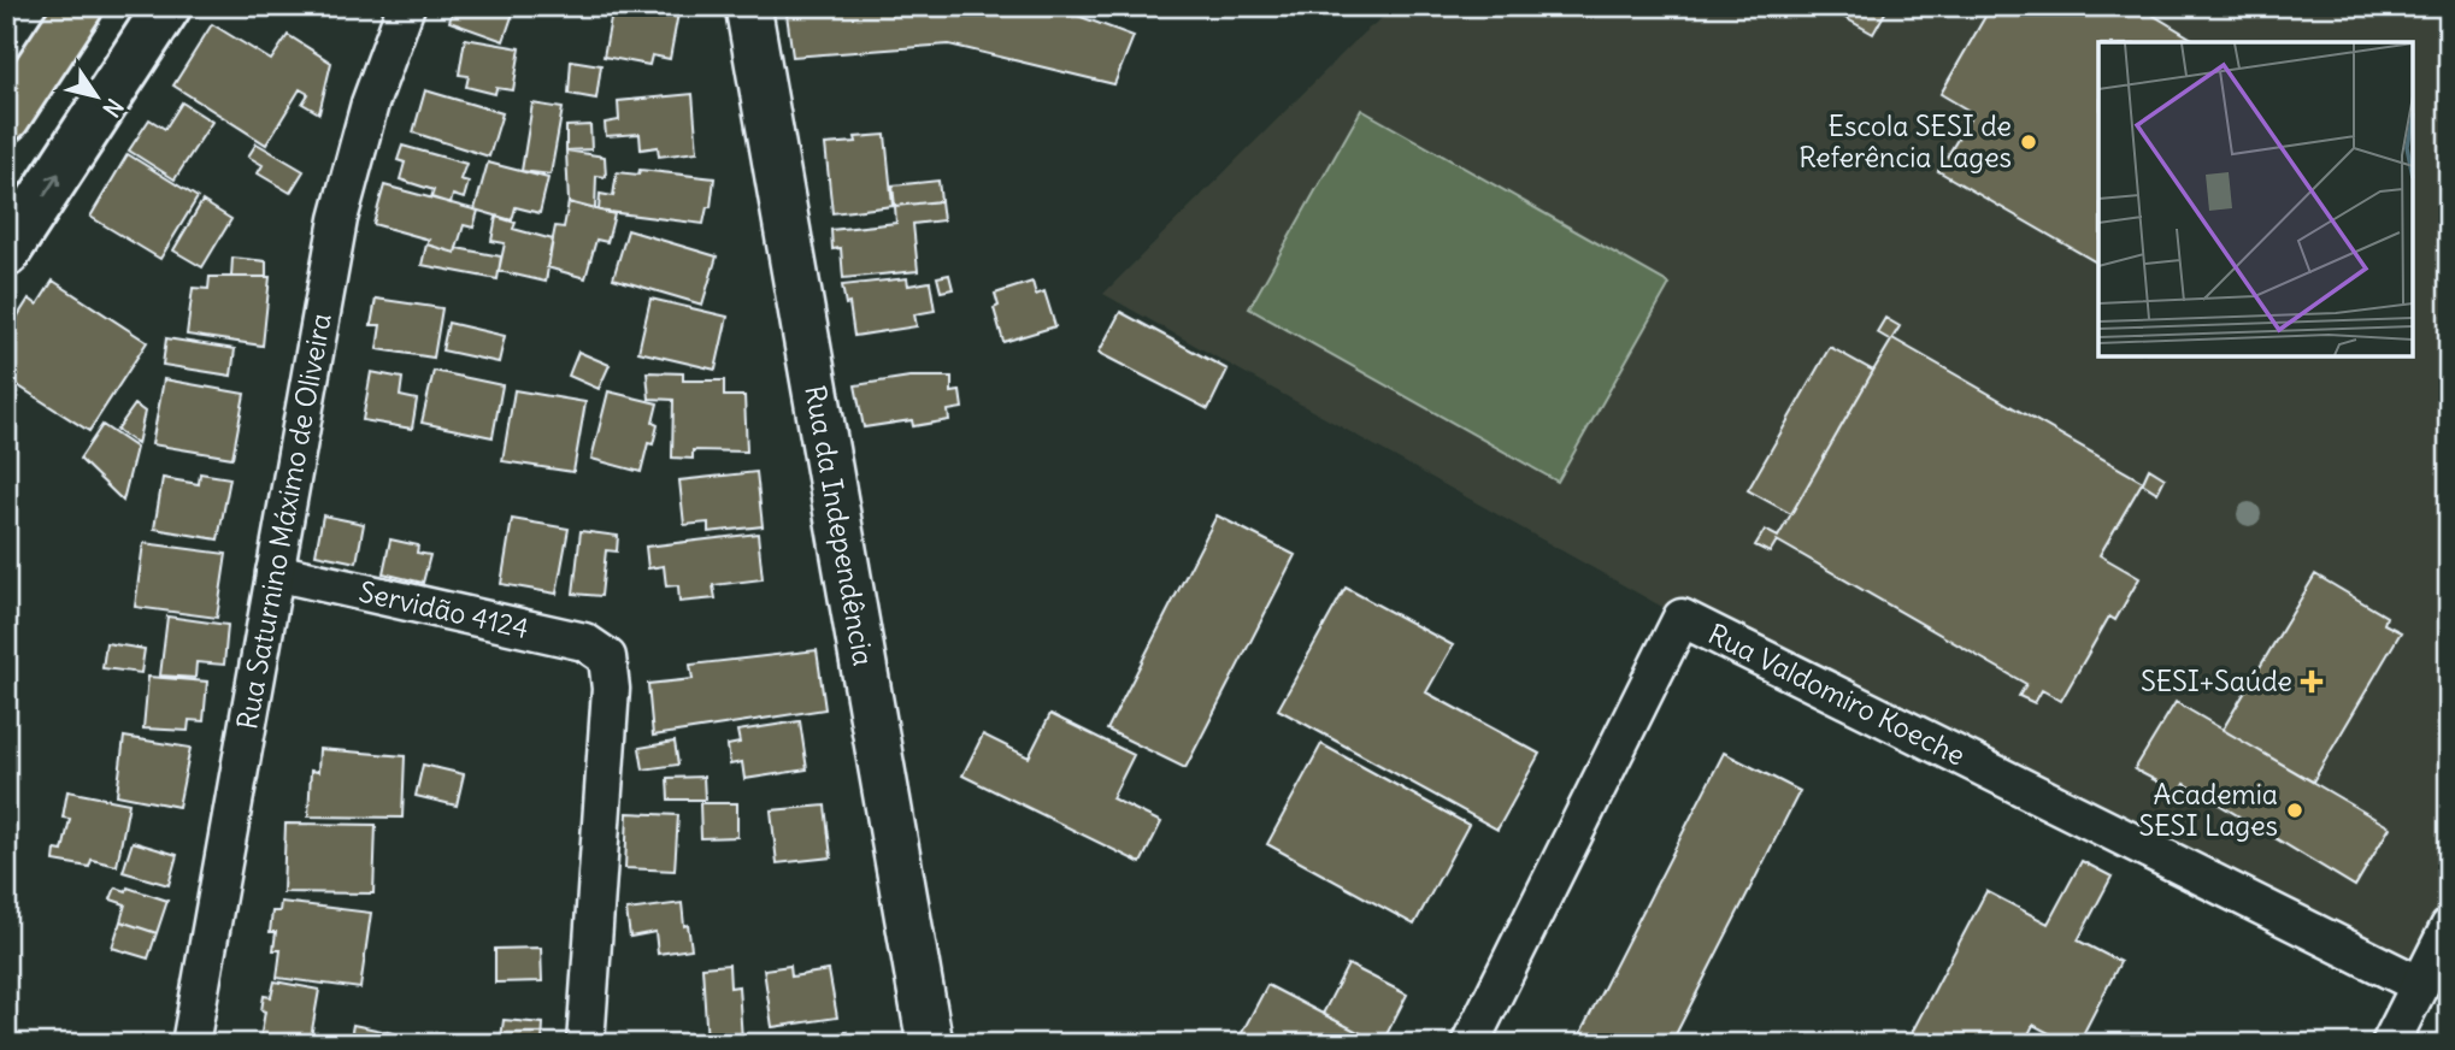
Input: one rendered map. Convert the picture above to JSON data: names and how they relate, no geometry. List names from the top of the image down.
{
  "streets": {
    "street": [
      "Rua Saturnino Máximo de Oliveira",
      "Rua da Independência",
      "Servidão 4124",
      "Rua Valdomiro Koeche"
    ]
  },
  "crossings": [
    ["Rua Saturnino Máximo de Oliveira", "Servidão 4124"]
  ],
  "places": {
    "other": ["Escola SESI de Referência Lages", "Academia SESI Lages"],
    "health": ["SESI+Saúde"]
  },
  "north": "bottom right"
}
